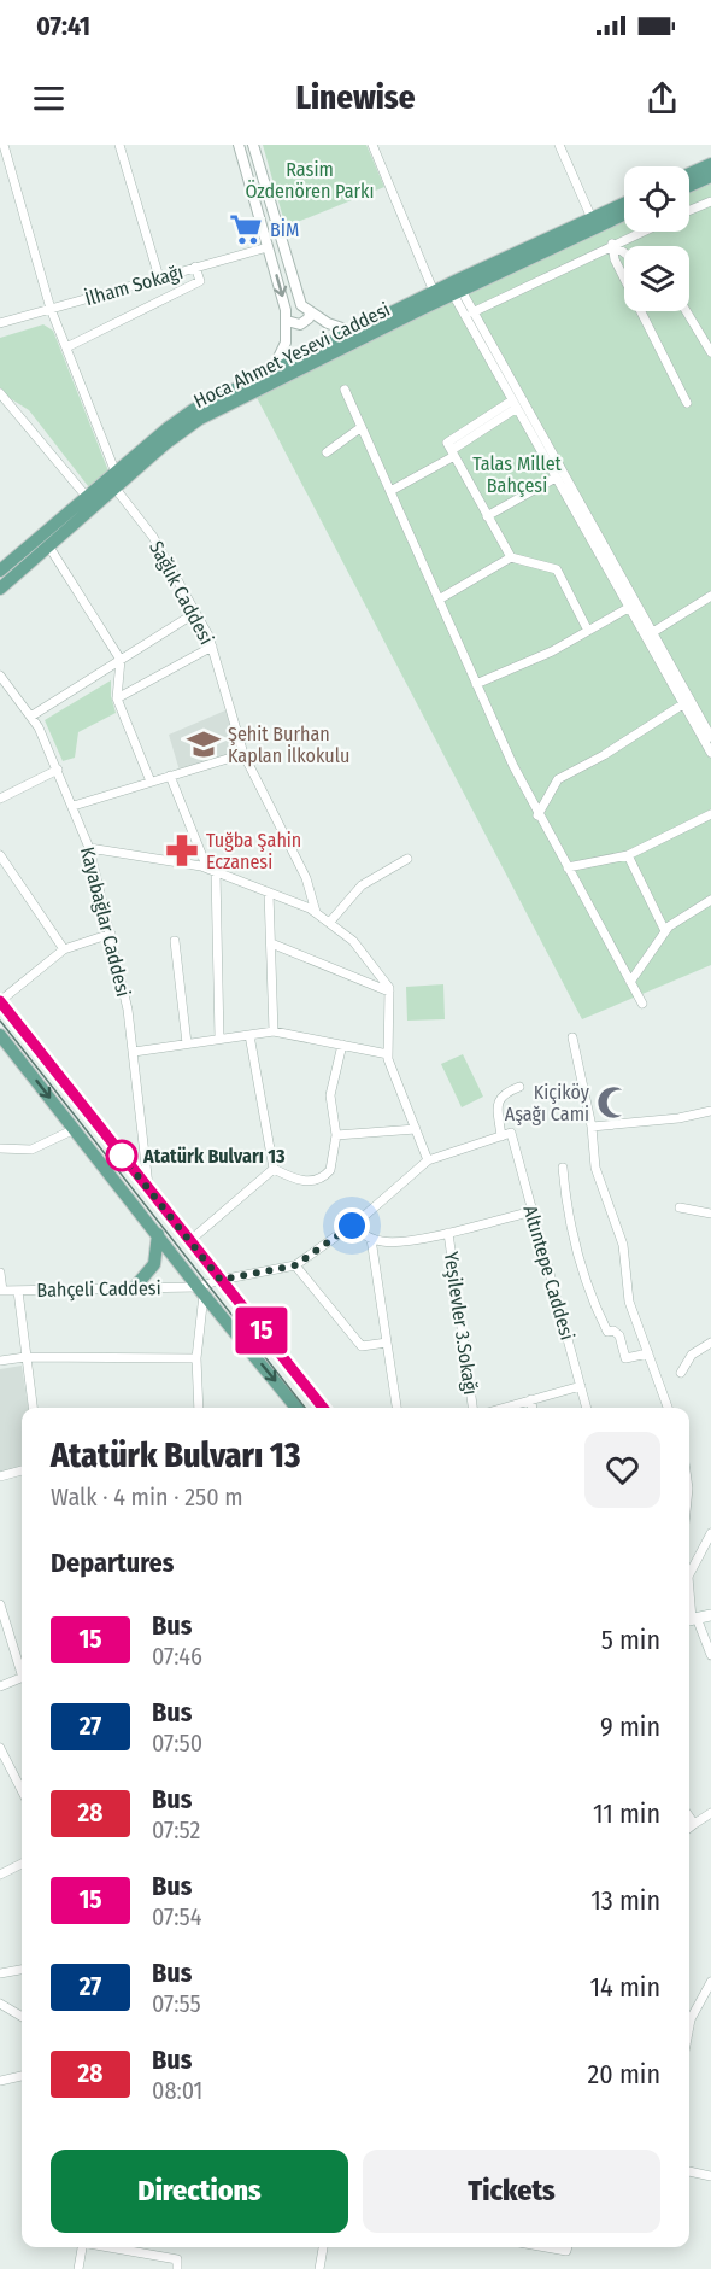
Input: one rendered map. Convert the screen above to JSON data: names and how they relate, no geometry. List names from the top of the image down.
{
  "streets": {
    "main road": ["Hoca Ahmet Yesevi Caddesi"],
    "street": [
      "İlham Sokağı",
      "Sağlık Caddesi",
      "Kayabağlar Caddesi",
      "Altıntepe Caddesi",
      "Bahçeli Caddesi",
      "Yeşilevler 3.Sokağı"
    ]
  },
  "crossings": [
    ["Hoca Ahmet Yesevi Caddesi", "Sağlık Caddesi"]
  ],
  "parks": ["Rasim Özdenören Parkı", "Talas Millet Bahçesi"],
  "places": {
    "supermarket": ["BİM"],
    "school or university": ["Şehit Burhan Kaplan İlkokulu"],
    "pharmacy": ["Tuğba Şahin Eczanesi"],
    "mosque": ["Kiçiköy Aşağı Cami"],
    "other": ["Atatürk Bulvarı 13"]
  },
  "lines": ["bus line 15"],
  "page": {
    "status": "07:41",
    "header": "Linewise",
    "on_map": "15",
    "heading": [
      ["Atatürk Bulvarı 13", "Walk · 4 min · 250 m"],
      "Departures"
    ],
    "list": [
      {
        "mark": "15",
        "name": "Bus",
        "note": "07:46",
        "value": "5 min"
      },
      {
        "mark": "27",
        "name": "Bus",
        "note": "07:50",
        "value": "9 min"
      },
      {
        "mark": "28",
        "name": "Bus",
        "note": "07:52",
        "value": "11 min"
      },
      {
        "mark": "15",
        "name": "Bus",
        "note": "07:54",
        "value": "13 min"
      },
      {
        "mark": "27",
        "name": "Bus",
        "note": "07:55",
        "value": "14 min"
      },
      {
        "mark": "28",
        "name": "Bus",
        "note": "08:01",
        "value": "20 min"
      }
    ],
    "buttons": ["Directions", "Tickets"]
  }
}
